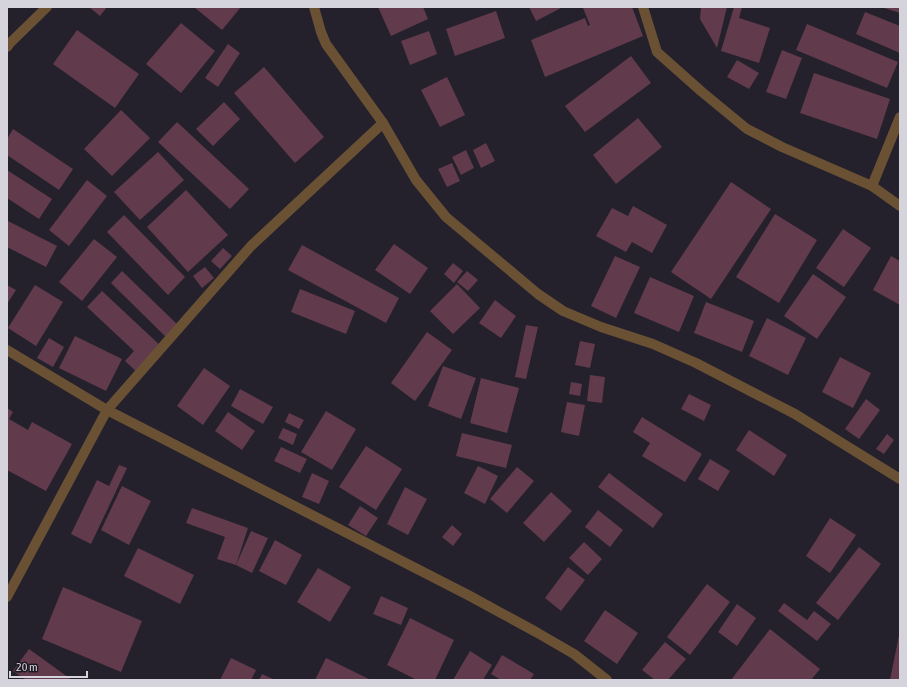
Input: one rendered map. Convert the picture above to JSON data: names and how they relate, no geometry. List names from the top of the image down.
{
  "scale_bar": "20 m"
}
